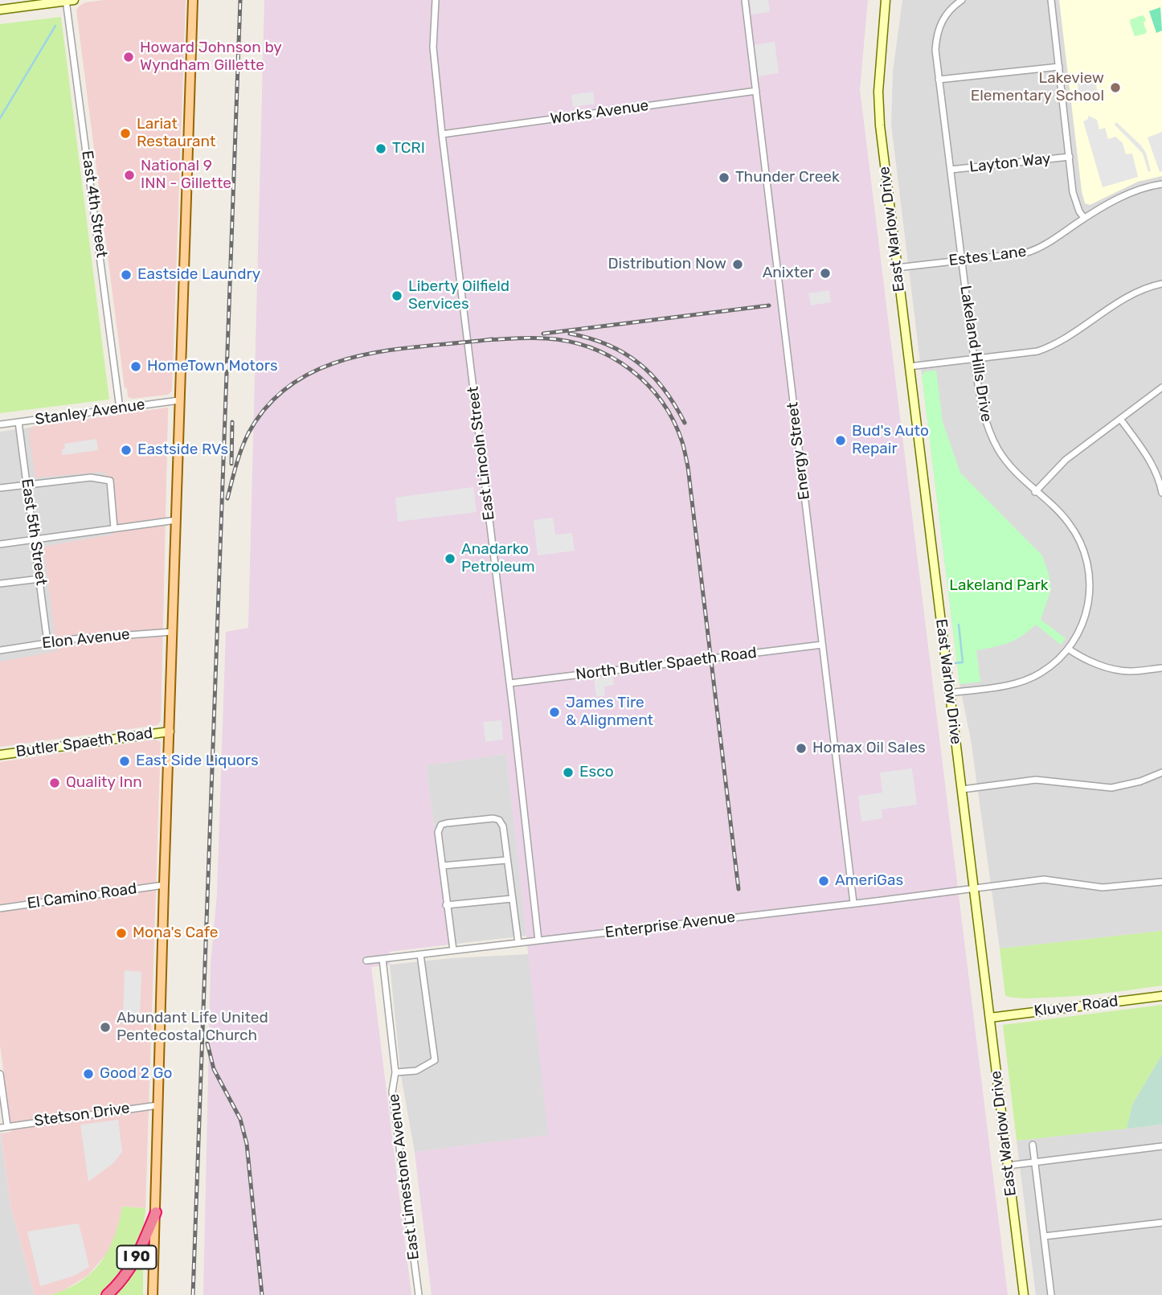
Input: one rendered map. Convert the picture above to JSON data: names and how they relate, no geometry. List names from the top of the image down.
{
  "streets": {
    "highway": ["I 90"],
    "street": [
      "Works Avenue",
      "Layton Way",
      "East 4th Street",
      "East Warlow Drive",
      "Estes Lane",
      "Lakeland Hills Drive",
      "Stanley Avenue",
      "Energy Street",
      "East Lincoln Street",
      "East 5th Street",
      "Elon Avenue",
      "North Butler Spaeth Road",
      "Butler Spaeth Road",
      "El Camino Road",
      "Enterprise Avenue",
      "Kluver Road",
      "Stetson Drive",
      "East Limestone Avenue"
    ]
  },
  "crossings": [
    ["Works Avenue", "Energy Street"],
    ["Works Avenue", "East Lincoln Street"],
    ["Layton Way", "Lakeland Hills Drive"],
    ["East 4th Street", "Stanley Avenue"],
    ["East Warlow Drive", "Estes Lane"],
    ["East Warlow Drive", "Lakeland Hills Drive"],
    ["East Warlow Drive", "Enterprise Avenue"],
    ["East Warlow Drive", "Kluver Road"],
    ["Estes Lane", "Lakeland Hills Drive"],
    ["Stanley Avenue", "East 5th Street"],
    ["Energy Street", "North Butler Spaeth Road"],
    ["Energy Street", "Enterprise Avenue"],
    ["East Lincoln Street", "North Butler Spaeth Road"],
    ["East Lincoln Street", "Enterprise Avenue"],
    ["East 5th Street", "Elon Avenue"],
    ["Enterprise Avenue", "East Limestone Avenue"]
  ],
  "parks": ["Lakeland Park"],
  "places": [
    "Howard Johnson by Wyndham Gillette",
    "Lakeview Elementary School",
    "Lariat Restaurant",
    "TCRI",
    "National 9 INN - Gillette",
    "Thunder Creek",
    "Distribution Now",
    "Anixter",
    "Eastside Laundry",
    "Liberty Oilfield Services",
    "HomeTown Motors",
    "Bud's Auto Repair",
    "Eastside RVs",
    "Anadarko Petroleum",
    "James Tire & Alignment",
    "Homax Oil Sales",
    "East Side Liquors",
    "Esco",
    "Quality Inn",
    "AmeriGas",
    "Mona's Cafe",
    "Abundant Life United Pentecostal Church",
    "Good 2 Go"
  ]
}
